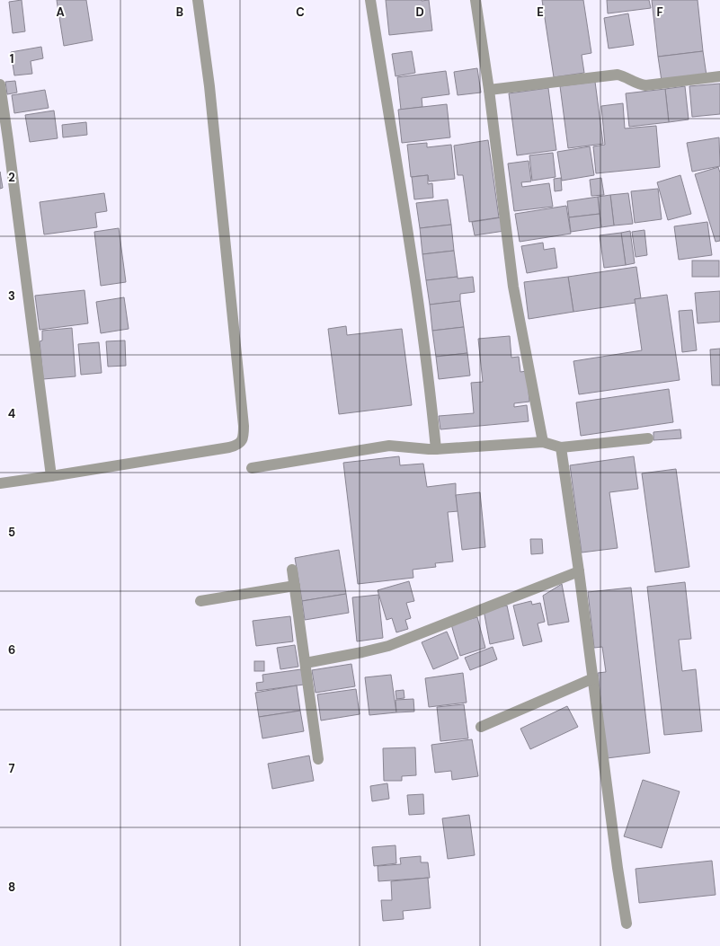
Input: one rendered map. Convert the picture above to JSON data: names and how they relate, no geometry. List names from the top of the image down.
{
  "grid": {
    "columns": [
      "A",
      "B",
      "C",
      "D",
      "E",
      "F"
    ],
    "rows": [
      "1",
      "2",
      "3",
      "4",
      "5",
      "6",
      "7",
      "8"
    ]
  }
}
